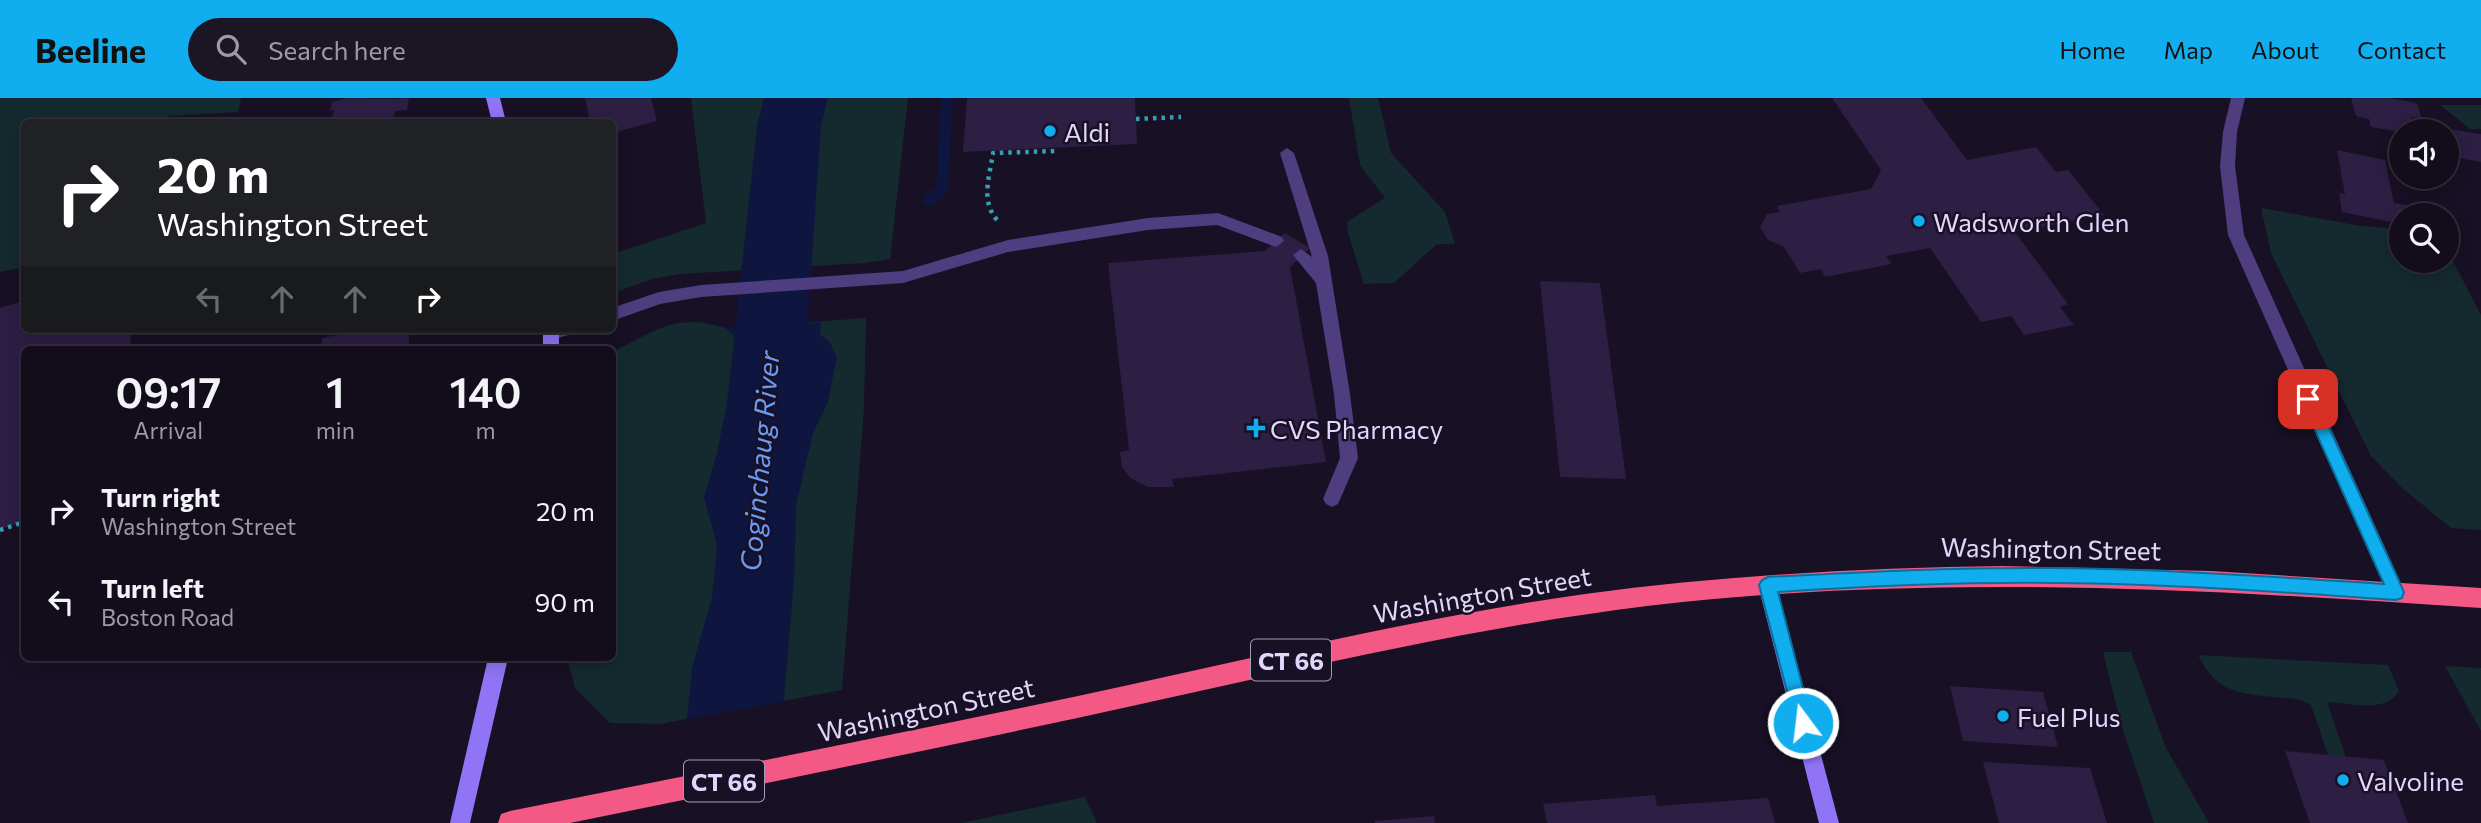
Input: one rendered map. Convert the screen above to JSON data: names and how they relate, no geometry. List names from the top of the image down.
{
  "streets": {
    "highway": ["Washington Street", "CT 66"]
  },
  "water": ["Coginchaug River"],
  "places": {
    "other": [
      "Aldi",
      "Wadsworth Glen",
      "Fuel Plus",
      "Valvoline"
    ],
    "health": ["CVS Pharmacy"]
  },
  "page": {
    "header": "Beeline",
    "search": "Search here",
    "nav": [
      "Home",
      "Map",
      "About",
      "Contact"
    ],
    "turn": ["20 m", "Washington Street"],
    "eta": [
      "09:17",
      "Arrival",
      "1",
      "min",
      "140",
      "m"
    ],
    "list": [
      {
        "name": "Turn right",
        "note": "Washington Street",
        "value": "20 m"
      },
      {
        "name": "Turn left",
        "note": "Boston Road",
        "value": "90 m"
      }
    ]
  }
}
